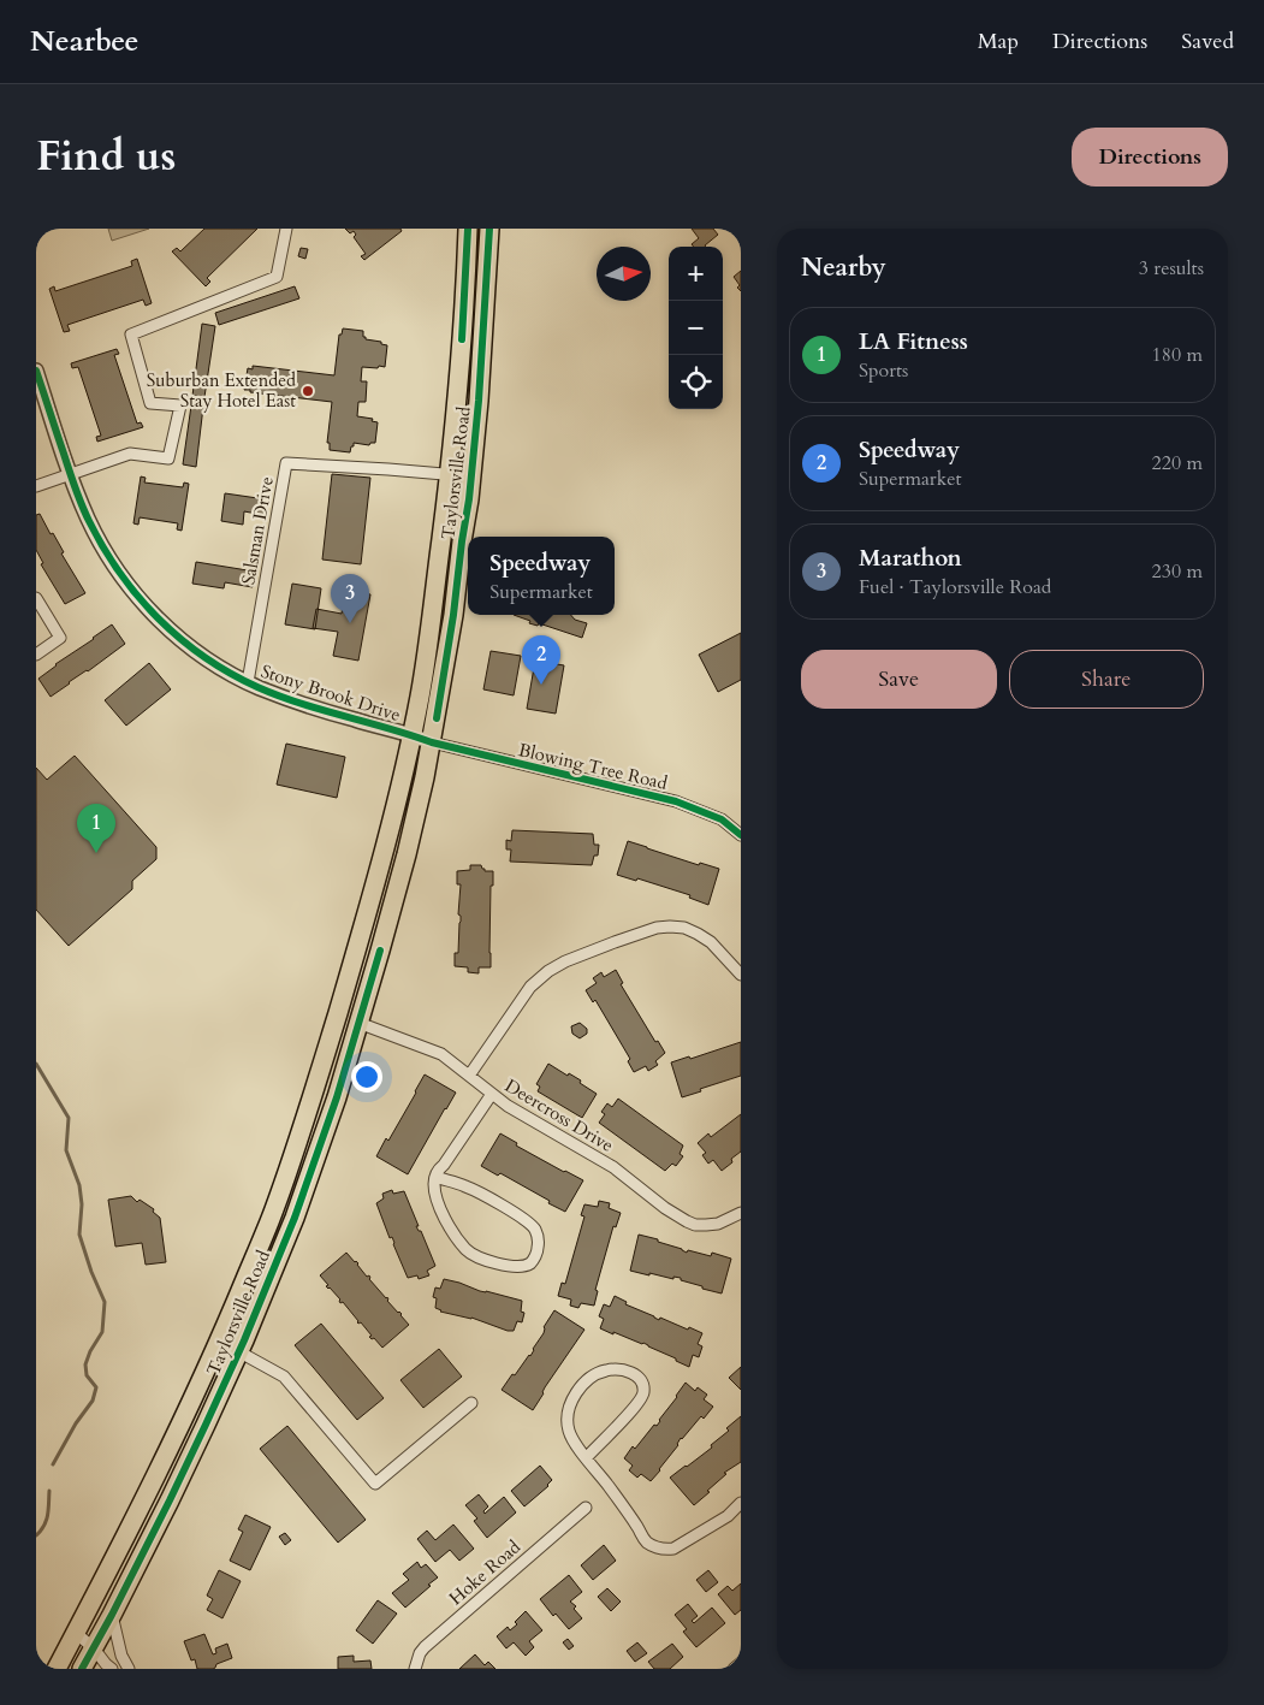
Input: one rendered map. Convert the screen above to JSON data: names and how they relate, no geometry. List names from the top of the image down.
{
  "streets": {
    "main road": ["Taylorsville Road"],
    "street": [
      "Salsman Drive",
      "Stony Brook Drive",
      "Blowing Tree Road",
      "Deercross Drive",
      "Hoke Road"
    ]
  },
  "crossings": [
    ["Taylorsville Road", "Salsman Drive"],
    ["Taylorsville Road", "Stony Brook Drive"],
    ["Taylorsville Road", "Blowing Tree Road"],
    ["Taylorsville Road", "Deercross Drive"],
    ["Salsman Drive", "Stony Brook Drive"],
    ["Stony Brook Drive", "Blowing Tree Road"]
  ],
  "places": ["Suburban Extended Stay Hotel East"],
  "north": "right",
  "page": {
    "header": "Nearbee",
    "nav": ["Map", "Directions", "Saved"],
    "title": "Find us",
    "buttons": [
      "Directions",
      ["Save", "Share"]
    ],
    "heading": ["Nearby", "3 results"],
    "map_buttons": ["+", "−"],
    "list": [
      {
        "mark": "1",
        "name": "LA Fitness",
        "note": "Sports",
        "value": "180 m"
      },
      {
        "mark": "2",
        "name": "Speedway",
        "note": "Supermarket",
        "value": "220 m"
      },
      {
        "mark": "3",
        "name": "Marathon",
        "note": "Fuel · Taylorsville Road",
        "value": "230 m"
      }
    ],
    "popup": ["Speedway", "Supermarket"],
    "pins": ["3", "2", "1"]
  }
}
